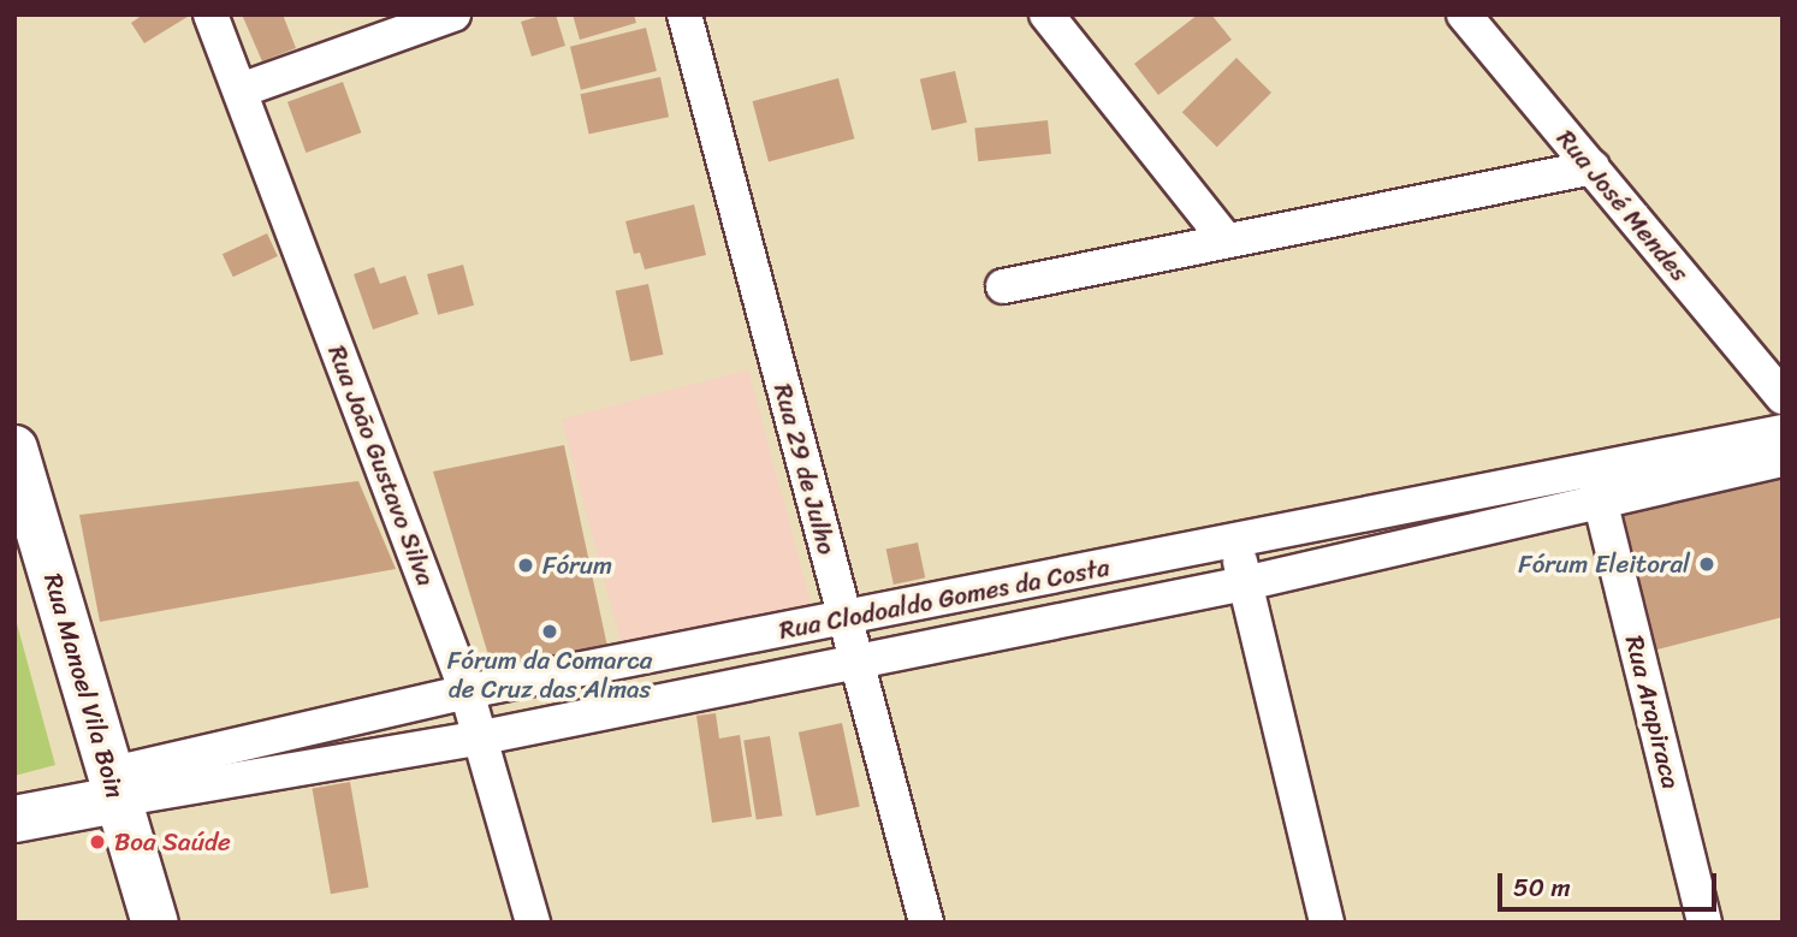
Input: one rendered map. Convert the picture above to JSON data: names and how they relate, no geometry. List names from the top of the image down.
{
  "streets": {
    "main road": ["Rua Manoel Vila Boin"],
    "street": [
      "Rua José Mendes",
      "Rua João Gustavo Silva",
      "Rua 29 de Julho",
      "Rua Clodoaldo Gomes da Costa",
      "Rua Arapiraca"
    ]
  },
  "crossings": [
    ["Rua João Gustavo Silva", "Rua Clodoaldo Gomes da Costa"],
    ["Rua 29 de Julho", "Rua Clodoaldo Gomes da Costa"],
    ["Rua Clodoaldo Gomes da Costa", "Rua Manoel Vila Boin"],
    ["Rua Clodoaldo Gomes da Costa", "Rua Arapiraca"]
  ],
  "places": [
    "Fórum Eleitoral",
    "Fórum",
    "Fórum da Comarca de Cruz das Almas",
    "Boa Saúde"
  ],
  "scale_bar": "50 m"
}
